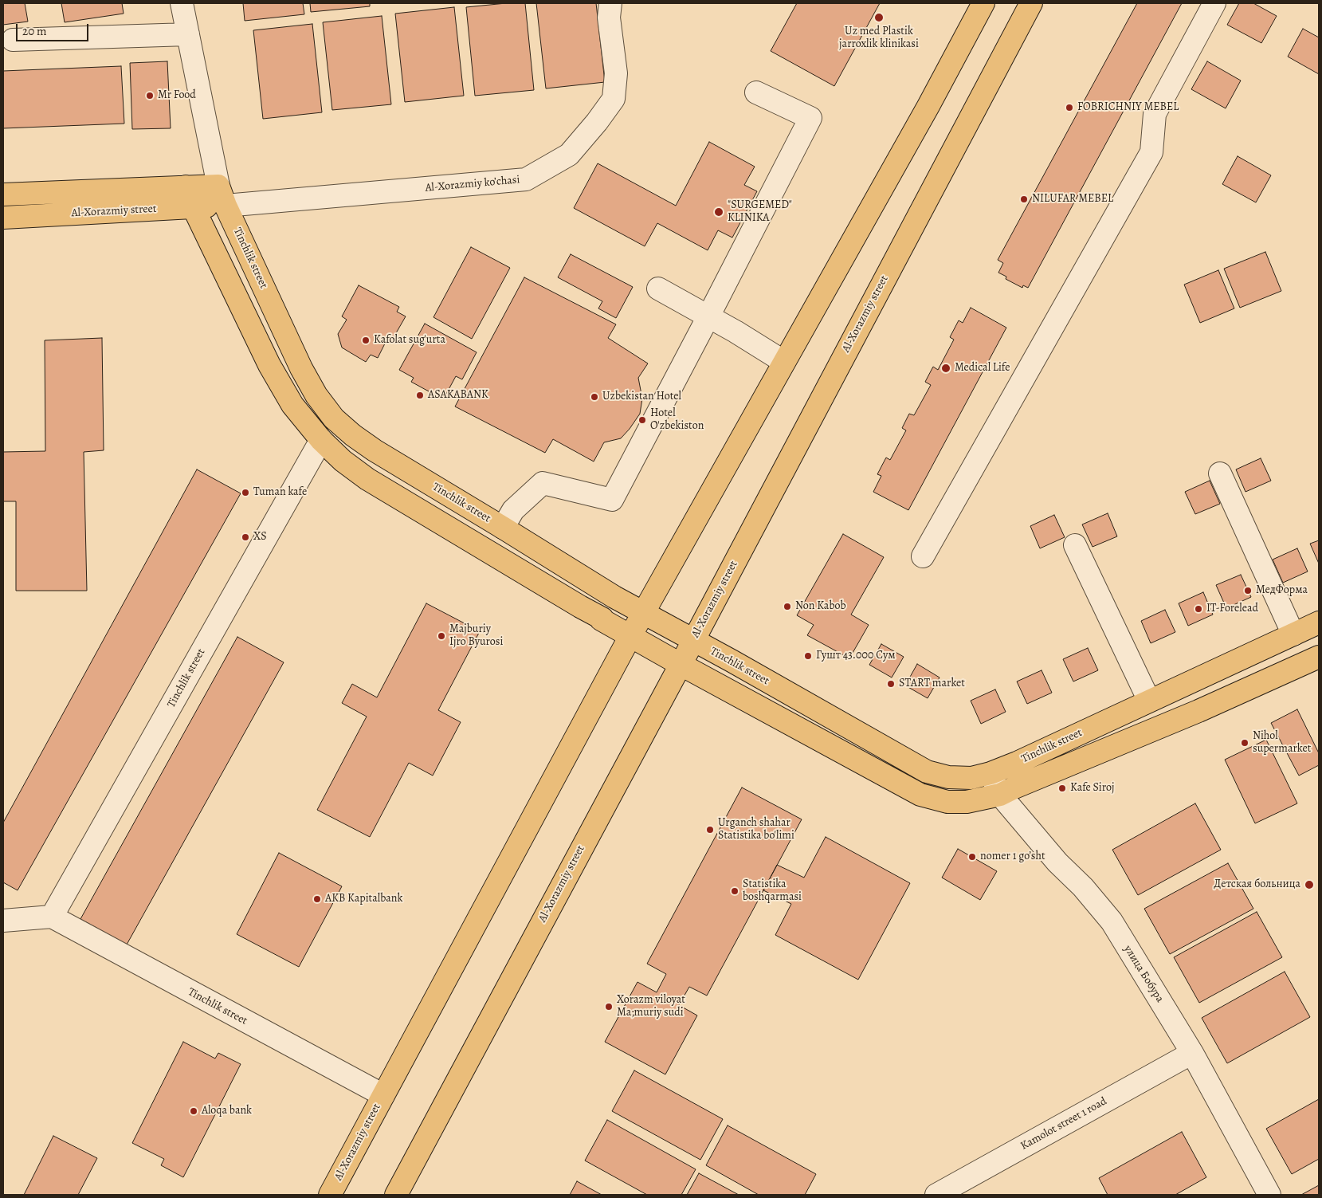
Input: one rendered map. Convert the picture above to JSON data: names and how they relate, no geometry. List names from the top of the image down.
{
  "streets": {
    "main road": ["Al-Xorazmiy street", "Tinchlik street"],
    "street": ["Al-Xorazmiy ko’chasi", "улица Бобура", "Kamolot street 1 road"]
  },
  "crossings": [
    ["Al-Xorazmiy ko’chasi", "Al-Xorazmiy street"],
    ["Al-Xorazmiy ko’chasi", "Tinchlik street"],
    ["Al-Xorazmiy street", "Tinchlik street"],
    ["Tinchlik street", "улица Бобура"],
    ["улица Бобура", "Kamolot street 1 road"]
  ],
  "places": [
    "Uz med Plastik jarroxlik klinikasi",
    "Mr Food",
    "FOBRICHNIY MEBEL",
    "NILUFAR MEBEL",
    "\"SURGEMED\" KLINIKA",
    "Kafolat sug'urta",
    "Medical Life",
    "ASAKABANK",
    "Uzbekistan Hotel",
    "Hotel O'zbekiston",
    "Tuman kafe",
    "XS",
    "МедФорма",
    "Non Kabob",
    "IT-Forelead",
    "Majburiy Ijro Byurosi",
    "Гушт 43.000 Сум",
    "START market",
    "Nihol supermarket",
    "Kafe Siroj",
    "Urganch shahar Statistika bo'limi",
    "nomer 1 go’sht",
    "Детская больница",
    "Statistika boshqarmasi",
    "AKB Kapitalbank",
    "Xorazm viloyat Ma;muriy sudi",
    "Aloqa bank"
  ],
  "scale_bar": "20 m"
}
